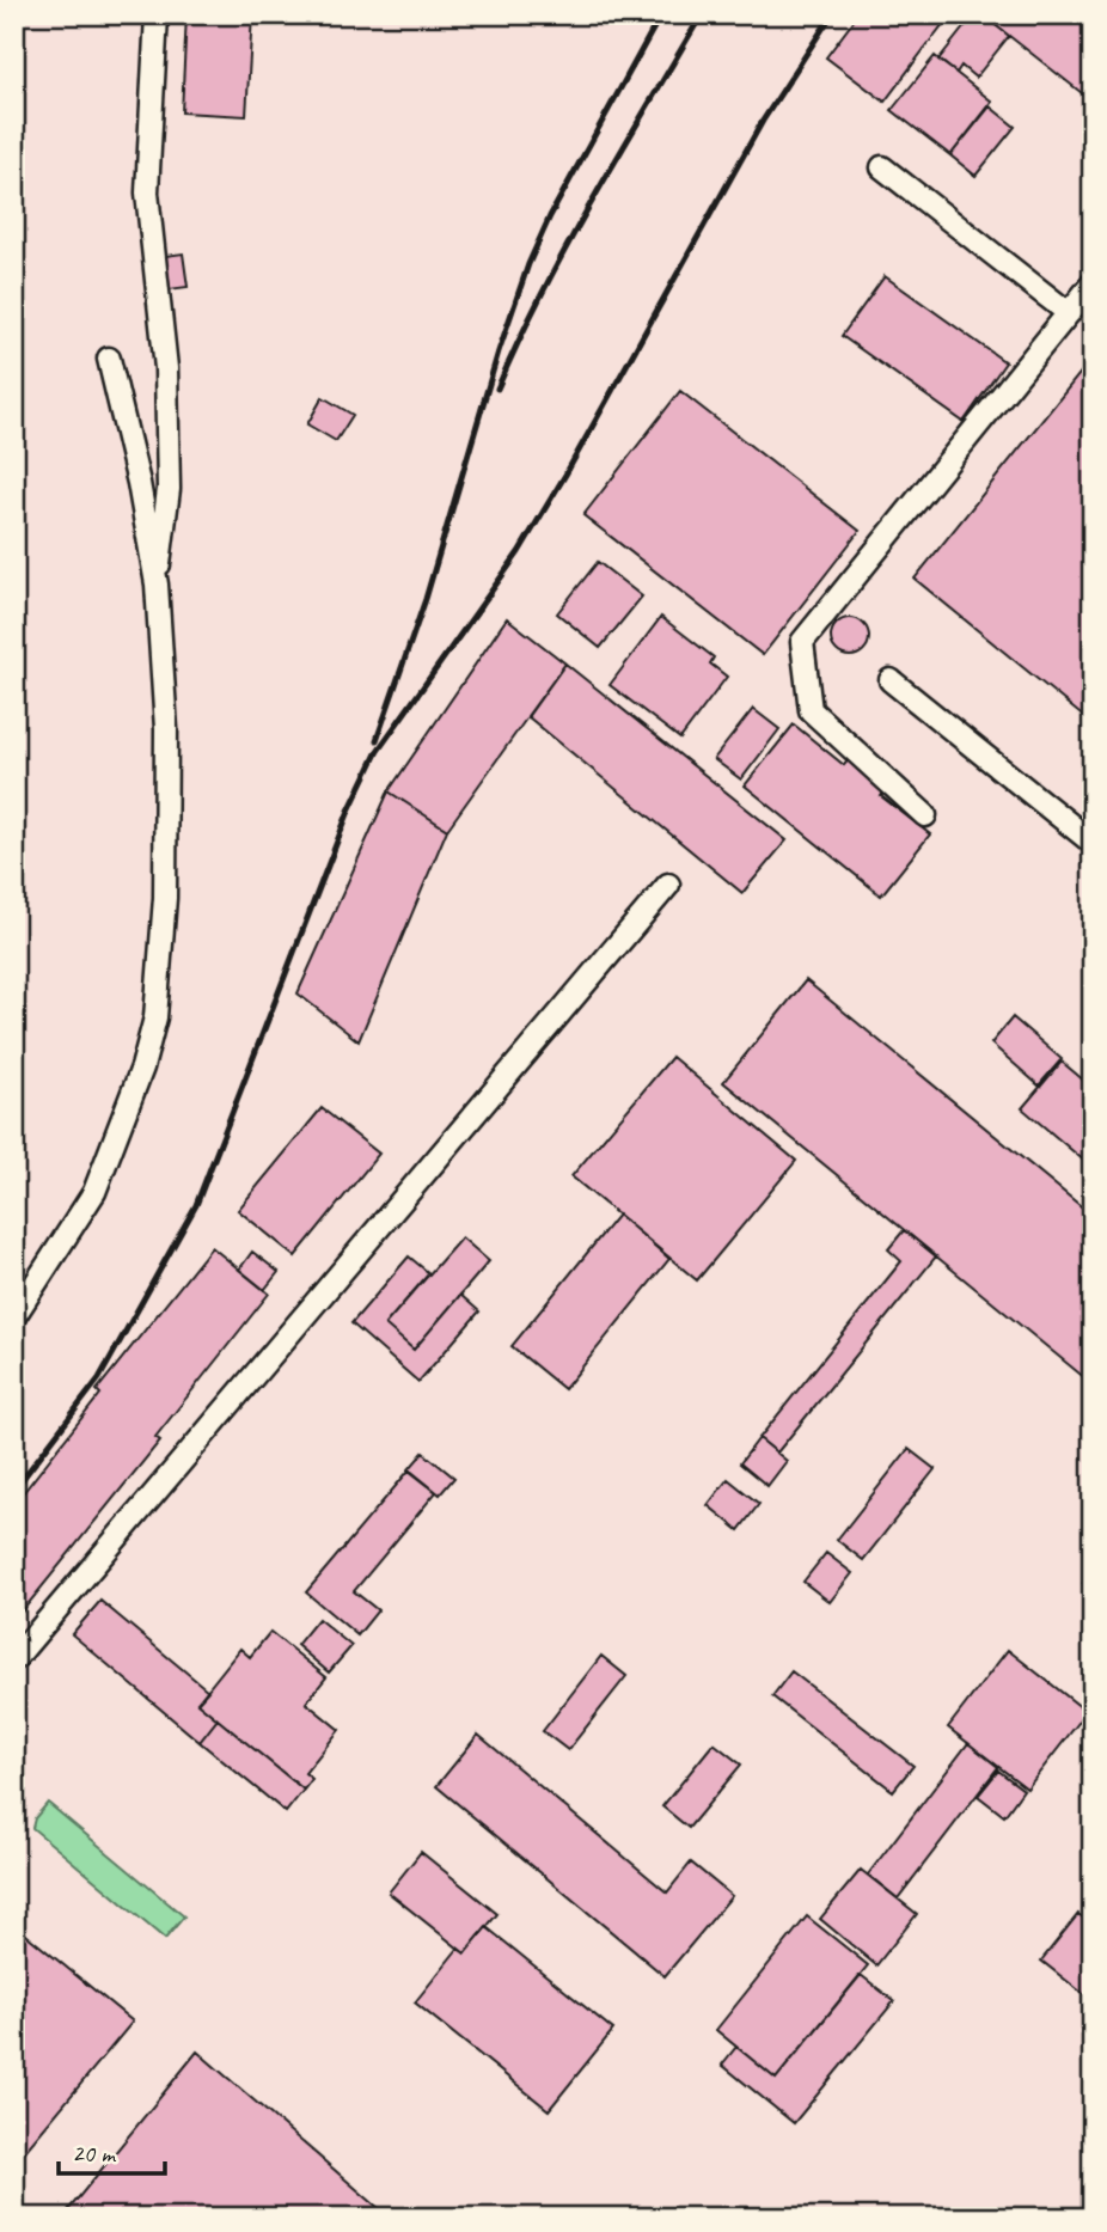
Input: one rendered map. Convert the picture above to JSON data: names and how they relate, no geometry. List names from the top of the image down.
{
  "scale_bar": "20 m"
}
